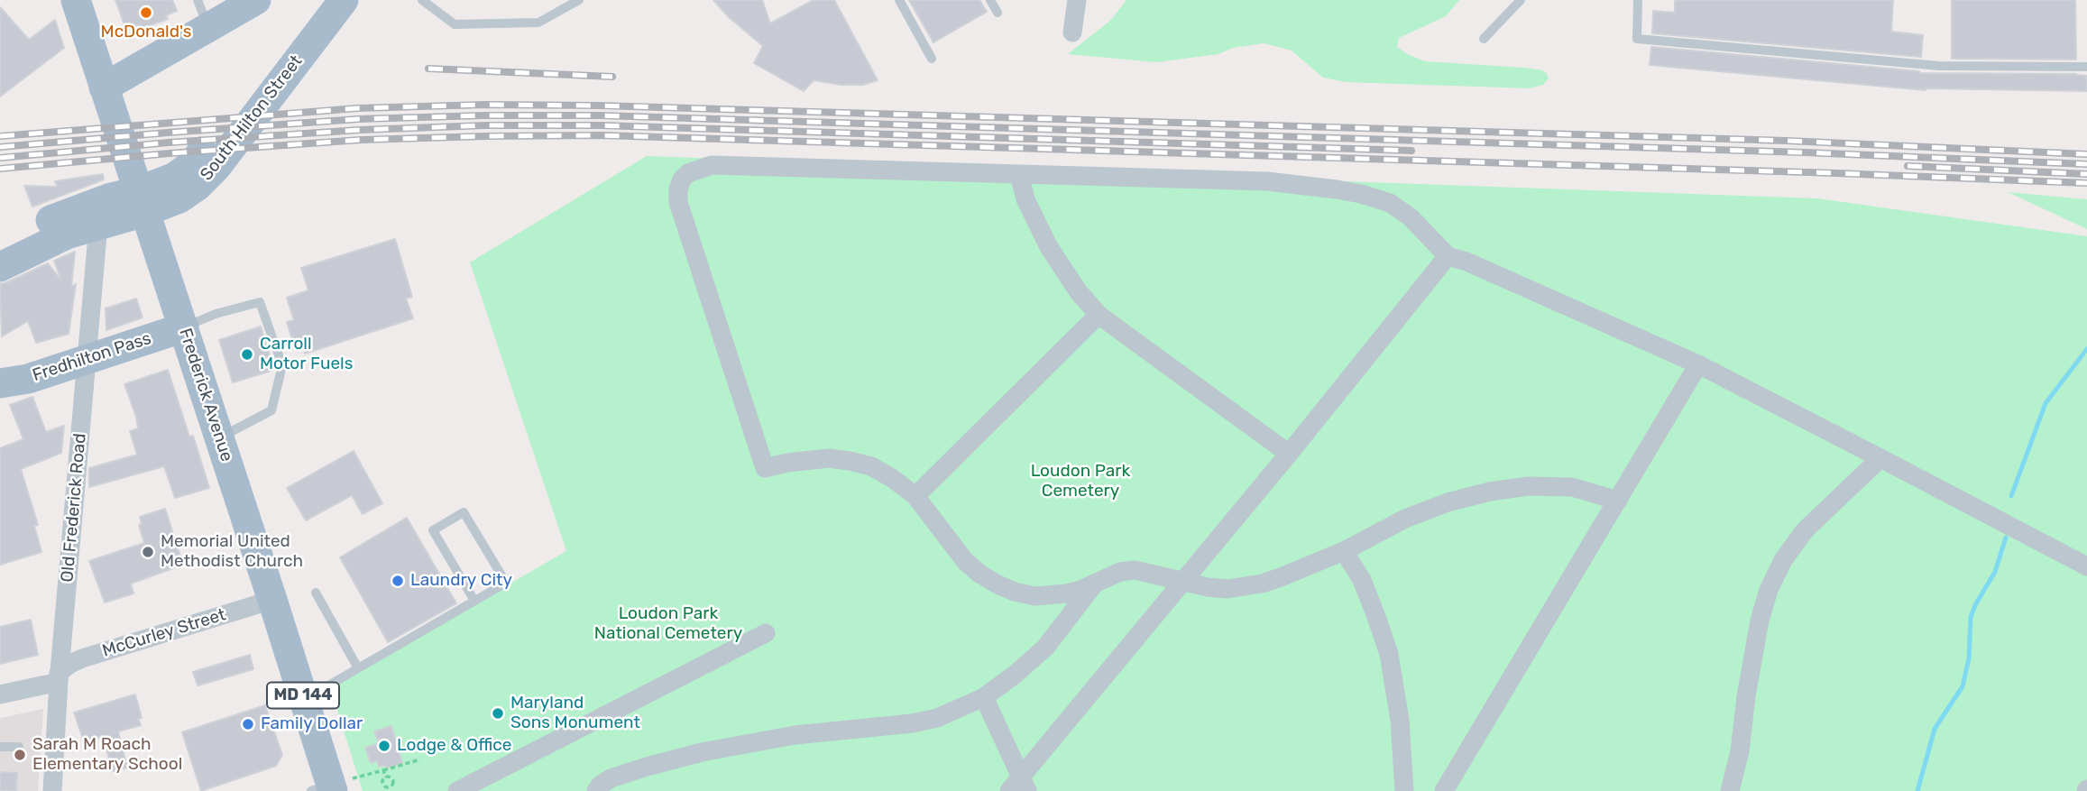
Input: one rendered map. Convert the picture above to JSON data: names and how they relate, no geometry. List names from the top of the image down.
{
  "streets": {
    "main road": [
      "South Hilton Street",
      "Fredhilton Pass",
      "Frederick Avenue",
      "MD 144"
    ],
    "street": ["Old Frederick Road", "McCurley Street"]
  },
  "crossings": [
    ["South Hilton Street", "Frederick Avenue"],
    ["South Hilton Street", "Old Frederick Road"],
    ["Fredhilton Pass", "Frederick Avenue"],
    ["Fredhilton Pass", "Old Frederick Road"],
    ["Frederick Avenue", "McCurley Street"],
    ["Old Frederick Road", "McCurley Street"]
  ],
  "parks": ["Loudon Park Cemetery", "Loudon Park National Cemetery"],
  "places": [
    "McDonald's",
    "Carroll Motor Fuels",
    "Memorial United Methodist Church",
    "Laundry City",
    "Maryland Sons Monument",
    "Family Dollar",
    "Lodge & Office",
    "Sarah M Roach Elementary School"
  ]
}
